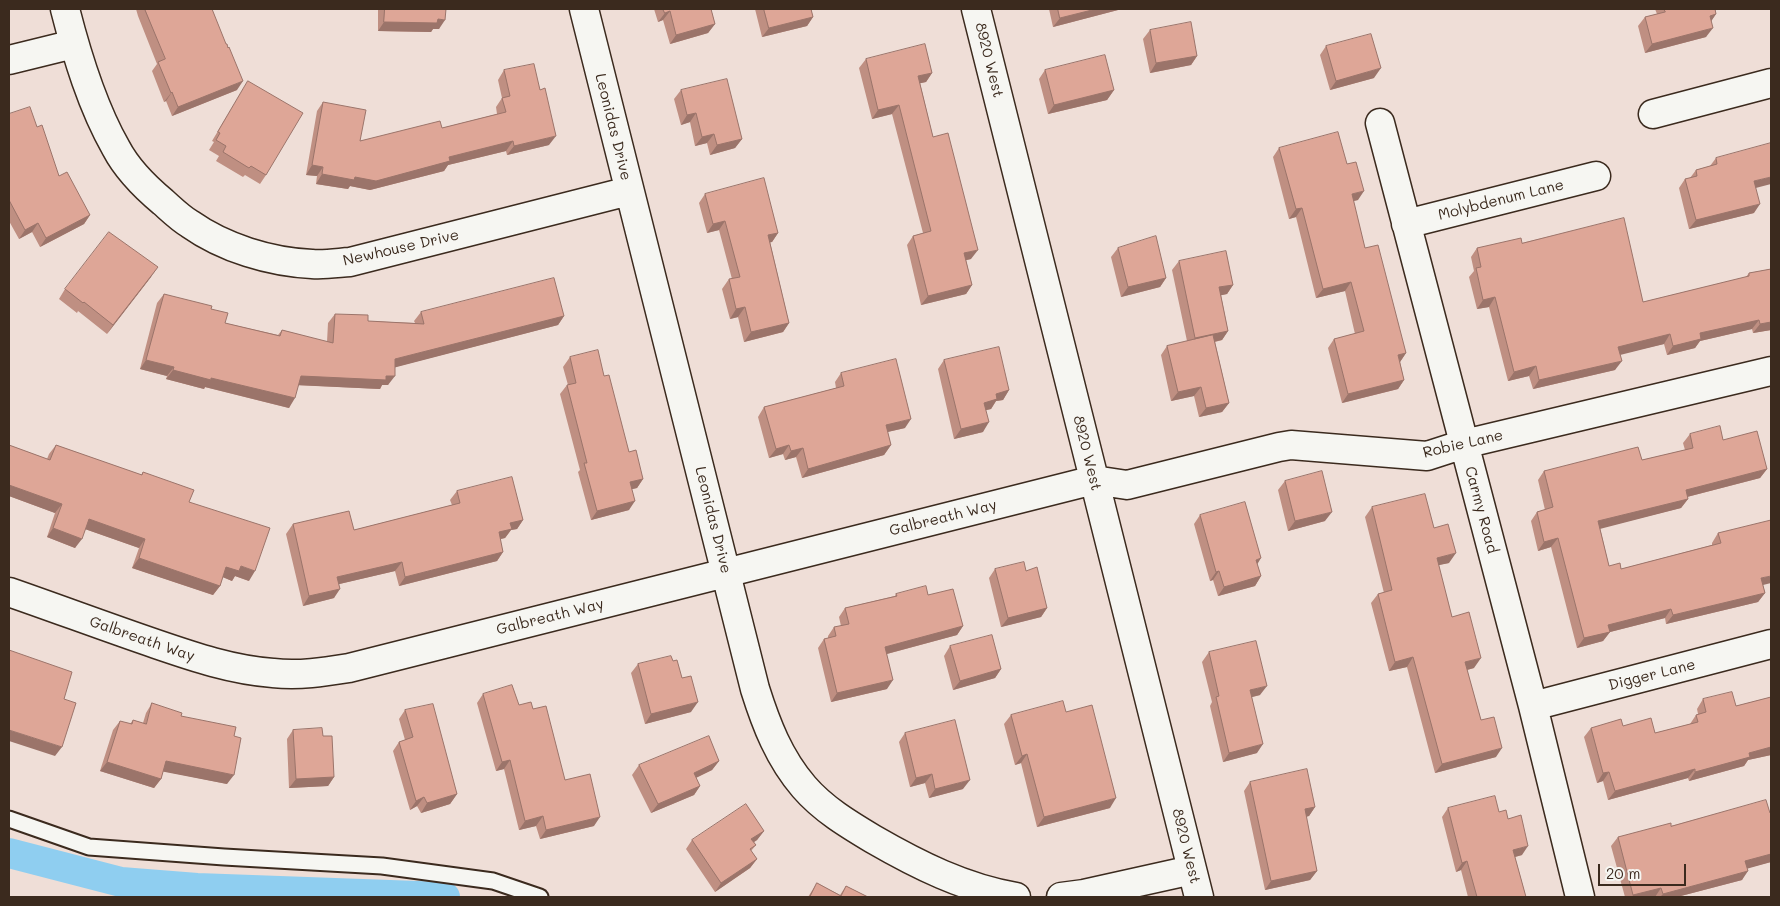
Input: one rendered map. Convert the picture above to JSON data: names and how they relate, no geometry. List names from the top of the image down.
{
  "streets": {
    "street": [
      "8920 West",
      "Leonidas Drive",
      "Molybdenum Lane",
      "Newhouse Drive",
      "Robie Lane",
      "Carmy Road",
      "Galbreath Way",
      "Digger Lane"
    ]
  },
  "crossings": [
    ["8920 West", "Robie Lane"],
    ["8920 West", "Galbreath Way"],
    ["Leonidas Drive", "Newhouse Drive"],
    ["Leonidas Drive", "Galbreath Way"],
    ["Molybdenum Lane", "Carmy Road"],
    ["Robie Lane", "Carmy Road"],
    ["Robie Lane", "Galbreath Way"],
    ["Carmy Road", "Digger Lane"]
  ],
  "scale_bar": "20 m"
}
